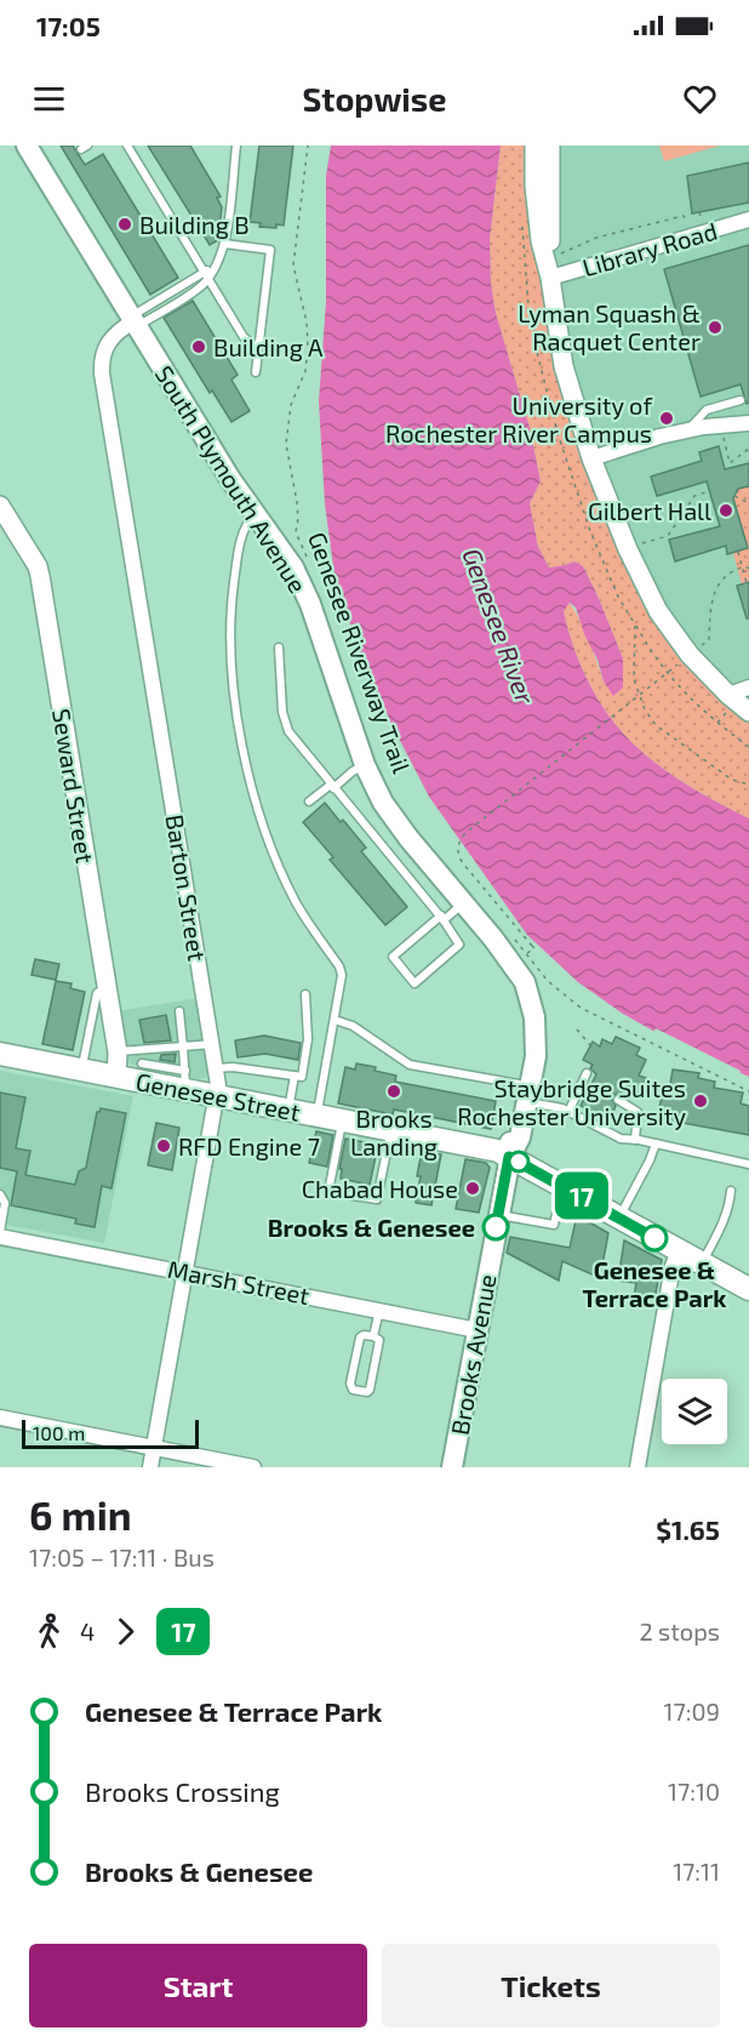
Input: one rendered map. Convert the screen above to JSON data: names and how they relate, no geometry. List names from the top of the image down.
{
  "streets": {
    "main road": ["South Plymouth Avenue", "Genesee Street", "Brooks Avenue"],
    "street": [
      "Library Road",
      "Seward Street",
      "Barton Street",
      "Marsh Street"
    ],
    "path": ["Genesee Riverway Trail"]
  },
  "crossings": [
    ["South Plymouth Avenue", "Barton Street"],
    ["South Plymouth Avenue", "Genesee Street"],
    ["South Plymouth Avenue", "Brooks Avenue"],
    ["Seward Street", "Genesee Street"],
    ["Barton Street", "Genesee Street"],
    ["Barton Street", "Marsh Street"],
    ["Genesee Street", "Brooks Avenue"],
    ["Marsh Street", "Brooks Avenue"]
  ],
  "water": ["Genesee River"],
  "places": [
    "Building B",
    "Lyman Squash & Racquet Center",
    "Building A",
    "University of Rochester River Campus",
    "Gilbert Hall",
    "Brooks Landing",
    "Staybridge Suites Rochester University",
    "RFD Engine 7",
    "Chabad House",
    "Brooks & Genesee",
    "Genesee & Terrace Park"
  ],
  "lines": ["bus line 17"],
  "scale_bar": "100 m",
  "page": {
    "status": "17:05",
    "header": "Stopwise",
    "on_map": "17",
    "scale": "100 m",
    "heading": ["6 min", "17:05 – 17:11 · Bus", "$1.65"],
    "legs": ["4", "17", "2 stops"],
    "list": [
      {
        "name": "Genesee & Terrace Park",
        "value": "17:09"
      },
      {
        "name": "Brooks Crossing",
        "value": "17:10"
      },
      {
        "name": "Brooks & Genesee",
        "value": "17:11"
      }
    ],
    "buttons": ["Start", "Tickets"]
  }
}
